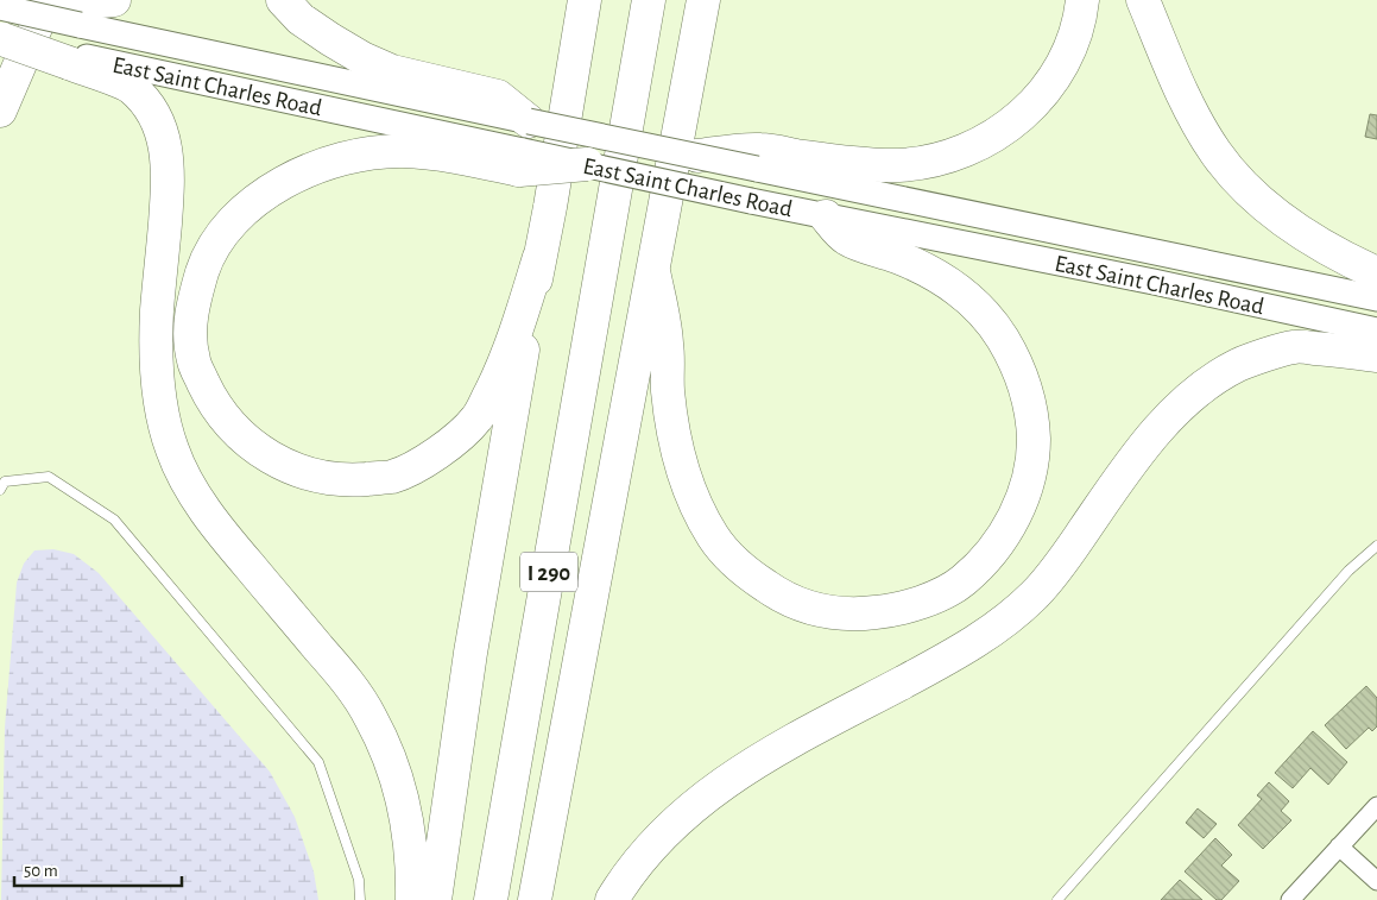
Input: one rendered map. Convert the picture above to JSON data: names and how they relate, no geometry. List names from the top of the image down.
{
  "streets": {
    "highway": ["I 290"],
    "main road": ["East Saint Charles Road"]
  },
  "scale_bar": "50 m"
}
